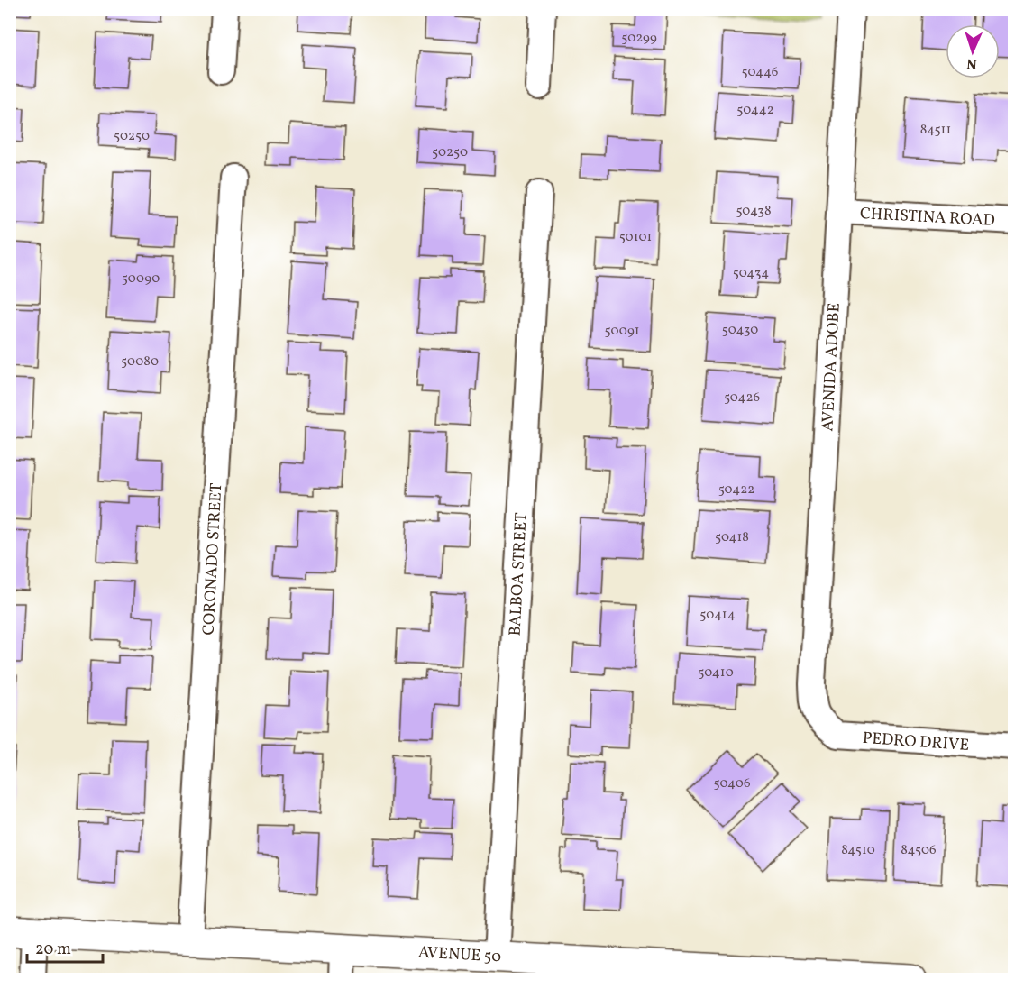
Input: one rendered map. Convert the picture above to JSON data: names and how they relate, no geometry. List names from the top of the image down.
{
  "streets": {
    "main road": ["AVENUE 50"],
    "street": [
      "CHRISTINA ROAD",
      "AVENIDA ADOBE",
      "CORONADO STREET",
      "BALBOA STREET",
      "PEDRO DRIVE"
    ]
  },
  "crossings": [
    ["CHRISTINA ROAD", "AVENIDA ADOBE"],
    ["AVENIDA ADOBE", "PEDRO DRIVE"],
    ["CORONADO STREET", "AVENUE 50"],
    ["BALBOA STREET", "AVENUE 50"]
  ],
  "house_numbers": [
    "50299",
    "50446",
    "50442",
    "84511",
    "50250",
    "50250",
    "50438",
    "50101",
    "50434",
    "50090",
    "50430",
    "50091",
    "50080",
    "50426",
    "50422",
    "50418",
    "50414",
    "50410",
    "50406",
    "84510",
    "84506"
  ],
  "scale_bar": "20 m",
  "north": "bottom"
}
